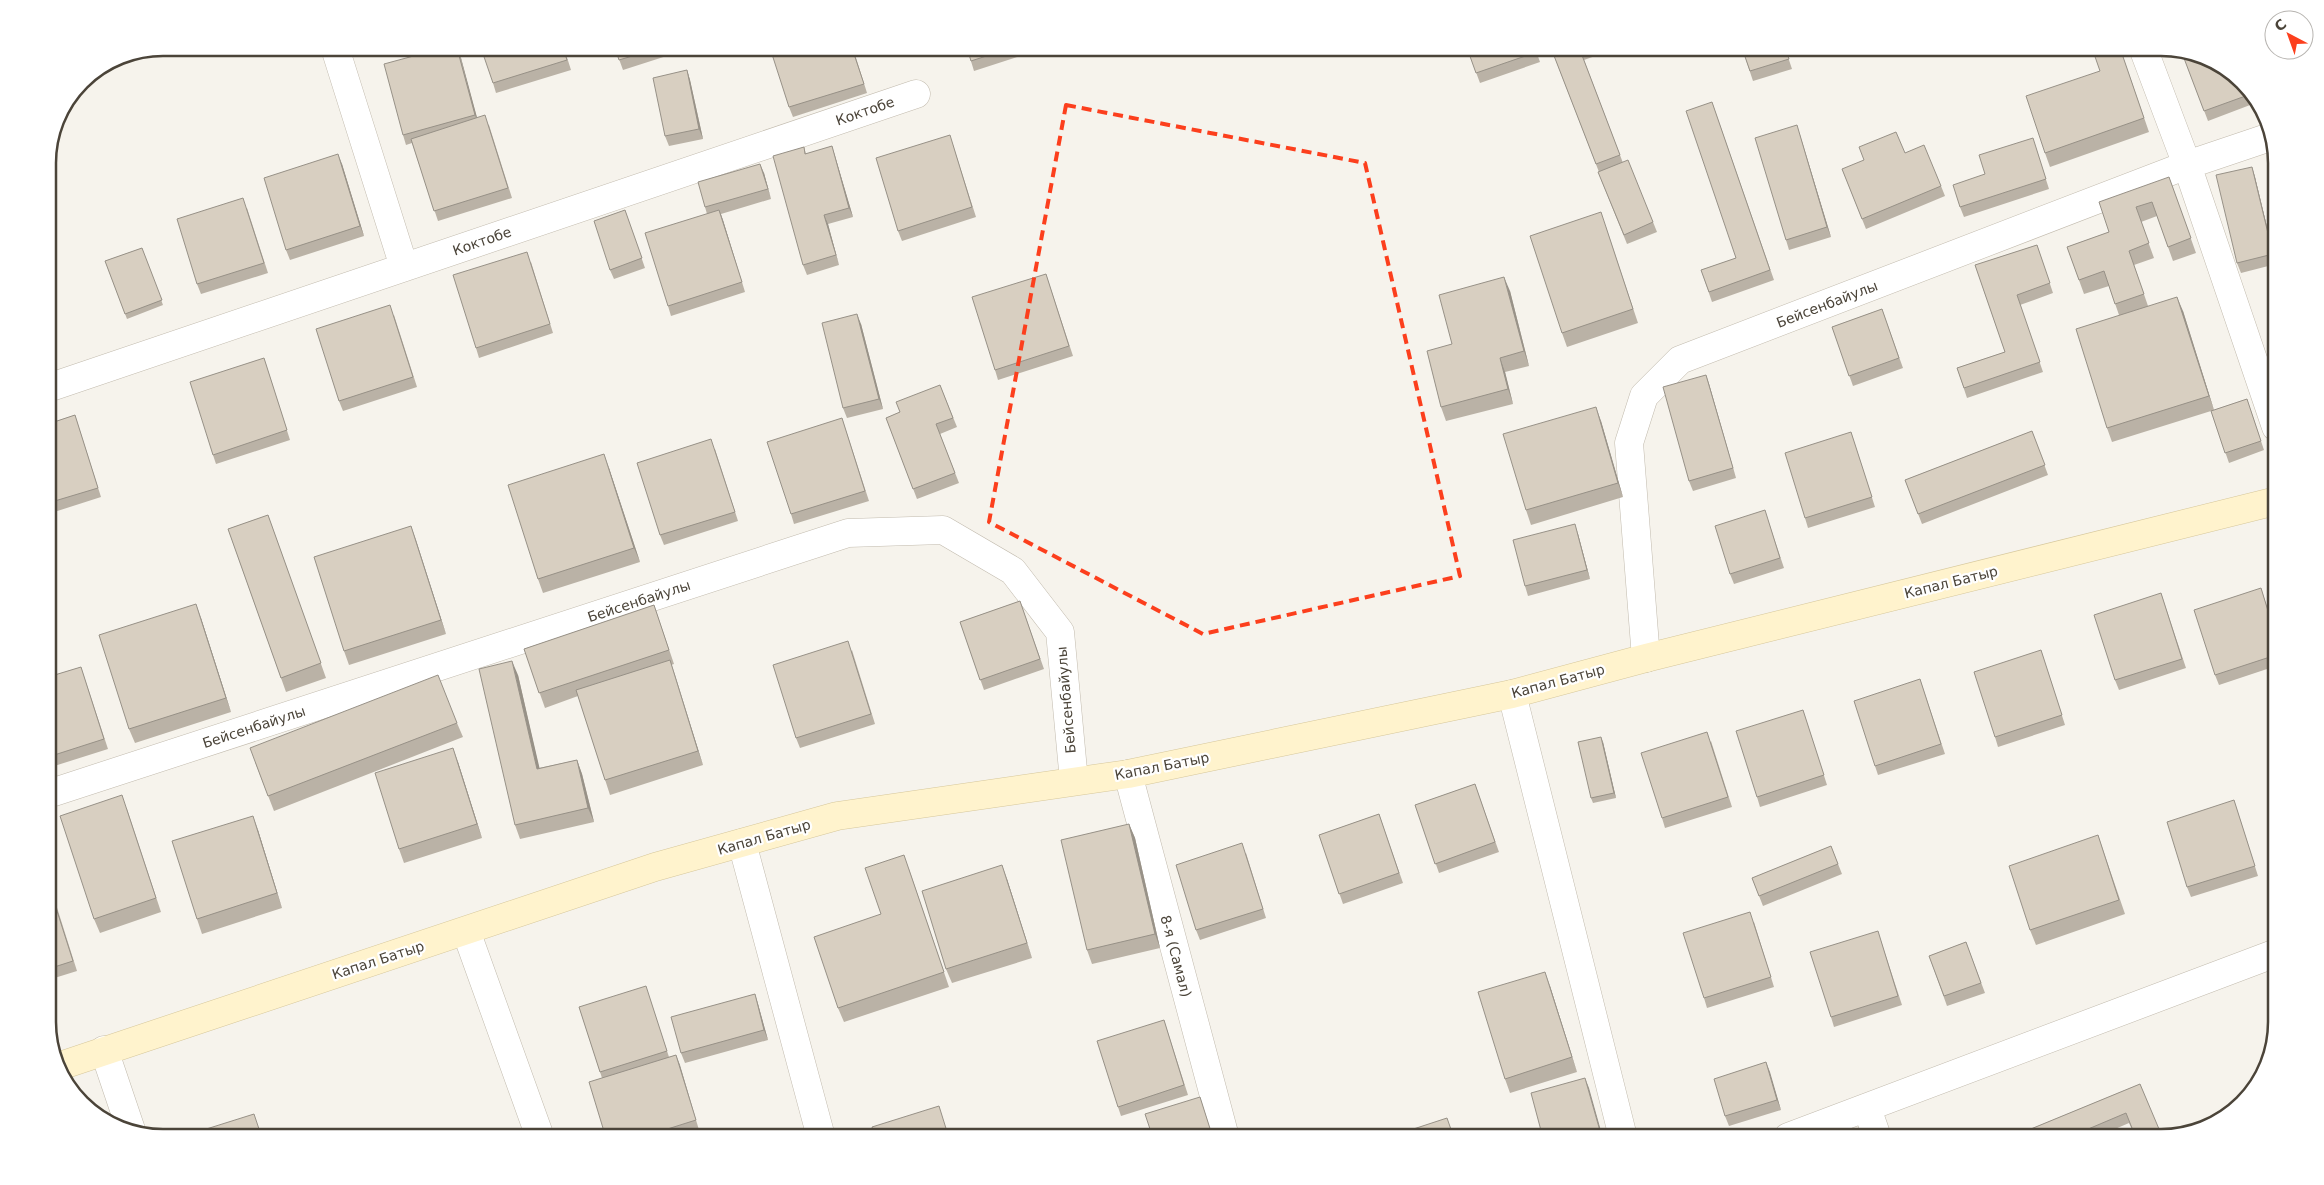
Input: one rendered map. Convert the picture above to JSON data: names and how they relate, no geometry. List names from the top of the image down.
{
  "streets": {
    "main road": ["Капал Батыр"],
    "street": ["Коктобе", "Бейсенбайулы", "8-я (Самал)"]
  },
  "crossings": [
    ["Бейсенбайулы", "Капал Батыр"],
    ["Капал Батыр", "8-я (Самал)"]
  ],
  "north": "top left"
}
